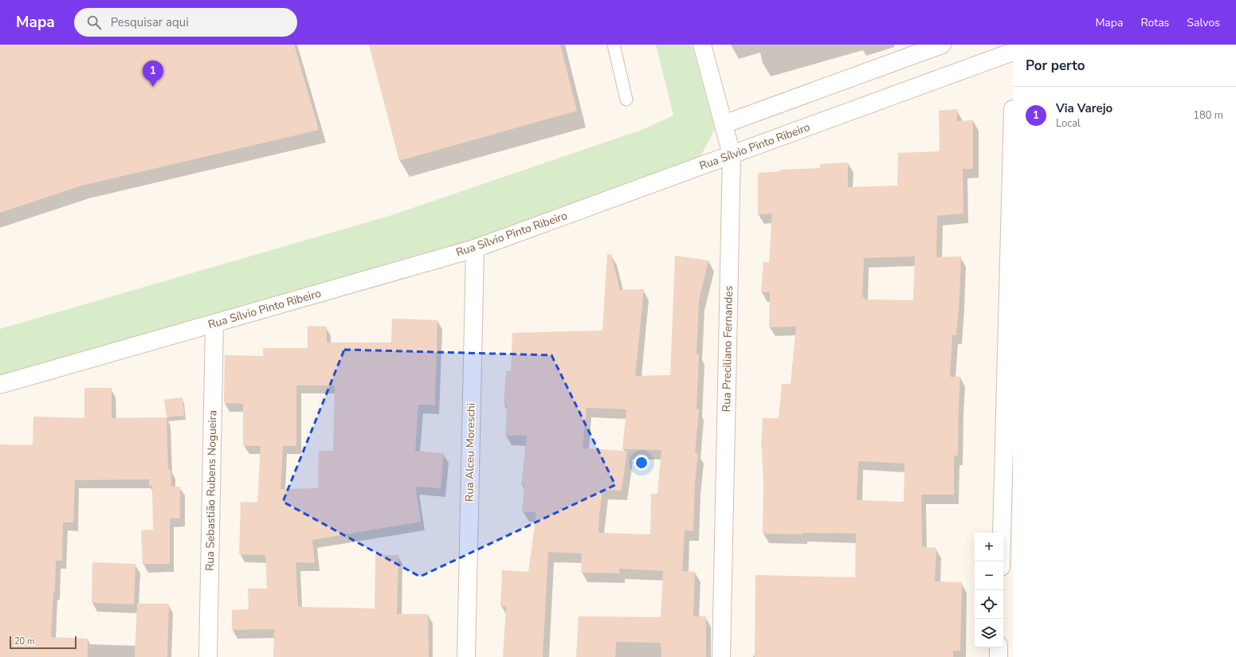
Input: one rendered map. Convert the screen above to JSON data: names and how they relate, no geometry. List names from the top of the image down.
{
  "streets": {
    "street": [
      "Rua Sílvio Pinto Ribeiro",
      "Rua Preciliano Fernandes",
      "Rua Alceu Moreschi",
      "Rua Sebastião Rubens Nogueira"
    ]
  },
  "crossings": [
    ["Rua Sílvio Pinto Ribeiro", "Rua Preciliano Fernandes"],
    ["Rua Sílvio Pinto Ribeiro", "Rua Alceu Moreschi"],
    ["Rua Sílvio Pinto Ribeiro", "Rua Sebastião Rubens Nogueira"]
  ],
  "scale_bar": "20 m",
  "page": {
    "header": "Mapa",
    "search": "Pesquisar aqui",
    "nav": ["Mapa", "Rotas", "Salvos"],
    "heading": "Por perto",
    "pins": "1",
    "list": [
      {
        "mark": "1",
        "name": "Via Varejo",
        "note": "Local",
        "value": "180 m"
      }
    ],
    "map_buttons": ["+", "−"],
    "scale": "20 m"
  }
}
